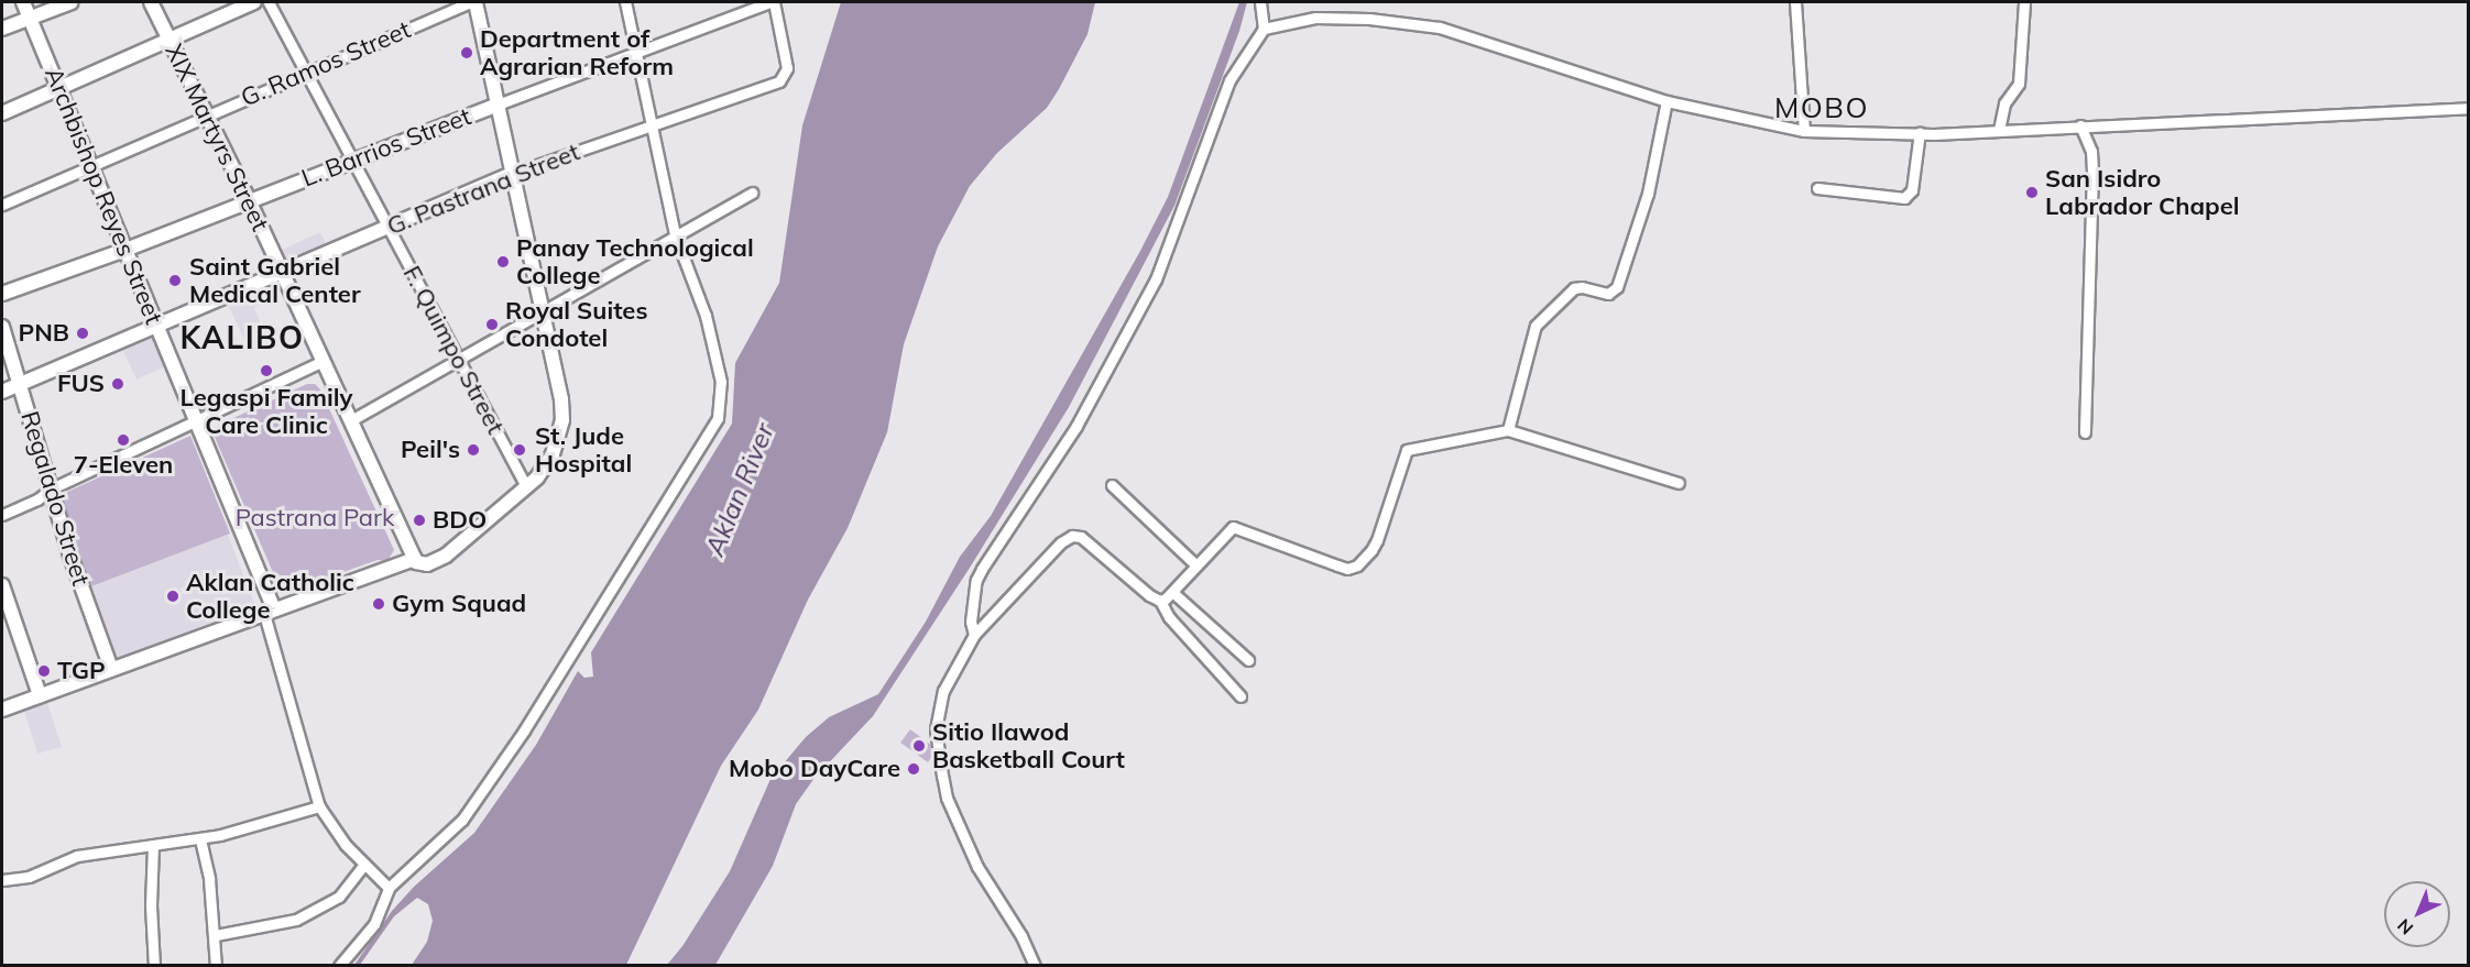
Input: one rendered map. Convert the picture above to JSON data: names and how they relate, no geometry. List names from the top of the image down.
{
  "streets": {
    "street": [
      "G. Ramos Street",
      "XIX Martyrs Street",
      "L. Barrios Street",
      "G. Pastrana Street",
      "Archbishop Reyes Street",
      "F. Quimpo Street",
      "Regalado Street"
    ]
  },
  "crossings": [
    ["G. Ramos Street", "XIX Martyrs Street"],
    ["G. Ramos Street", "Archbishop Reyes Street"],
    ["G. Ramos Street", "F. Quimpo Street"],
    ["XIX Martyrs Street", "L. Barrios Street"],
    ["XIX Martyrs Street", "G. Pastrana Street"],
    ["L. Barrios Street", "G. Pastrana Street"],
    ["L. Barrios Street", "Archbishop Reyes Street"],
    ["L. Barrios Street", "F. Quimpo Street"],
    ["G. Pastrana Street", "Archbishop Reyes Street"],
    ["G. Pastrana Street", "F. Quimpo Street"],
    ["G. Pastrana Street", "Regalado Street"]
  ],
  "districts": ["MOBO", "KALIBO"],
  "water": ["Aklan River"],
  "parks": ["Pastrana Park"],
  "places": [
    "Department of Agrarian Reform",
    "San Isidro Labrador Chapel",
    "Panay Technological College",
    "Saint Gabriel Medical Center",
    "Royal Suites Condotel",
    "PNB",
    "Legaspi Family Care Clinic",
    "FUS",
    "7-Eleven",
    "Peil's",
    "St. Jude Hospital",
    "BDO",
    "Aklan Catholic College",
    "Gym Squad",
    "TGP",
    "Sitio Ilawod Basketball Court",
    "Mobo DayCare"
  ],
  "north": "bottom left"
}
